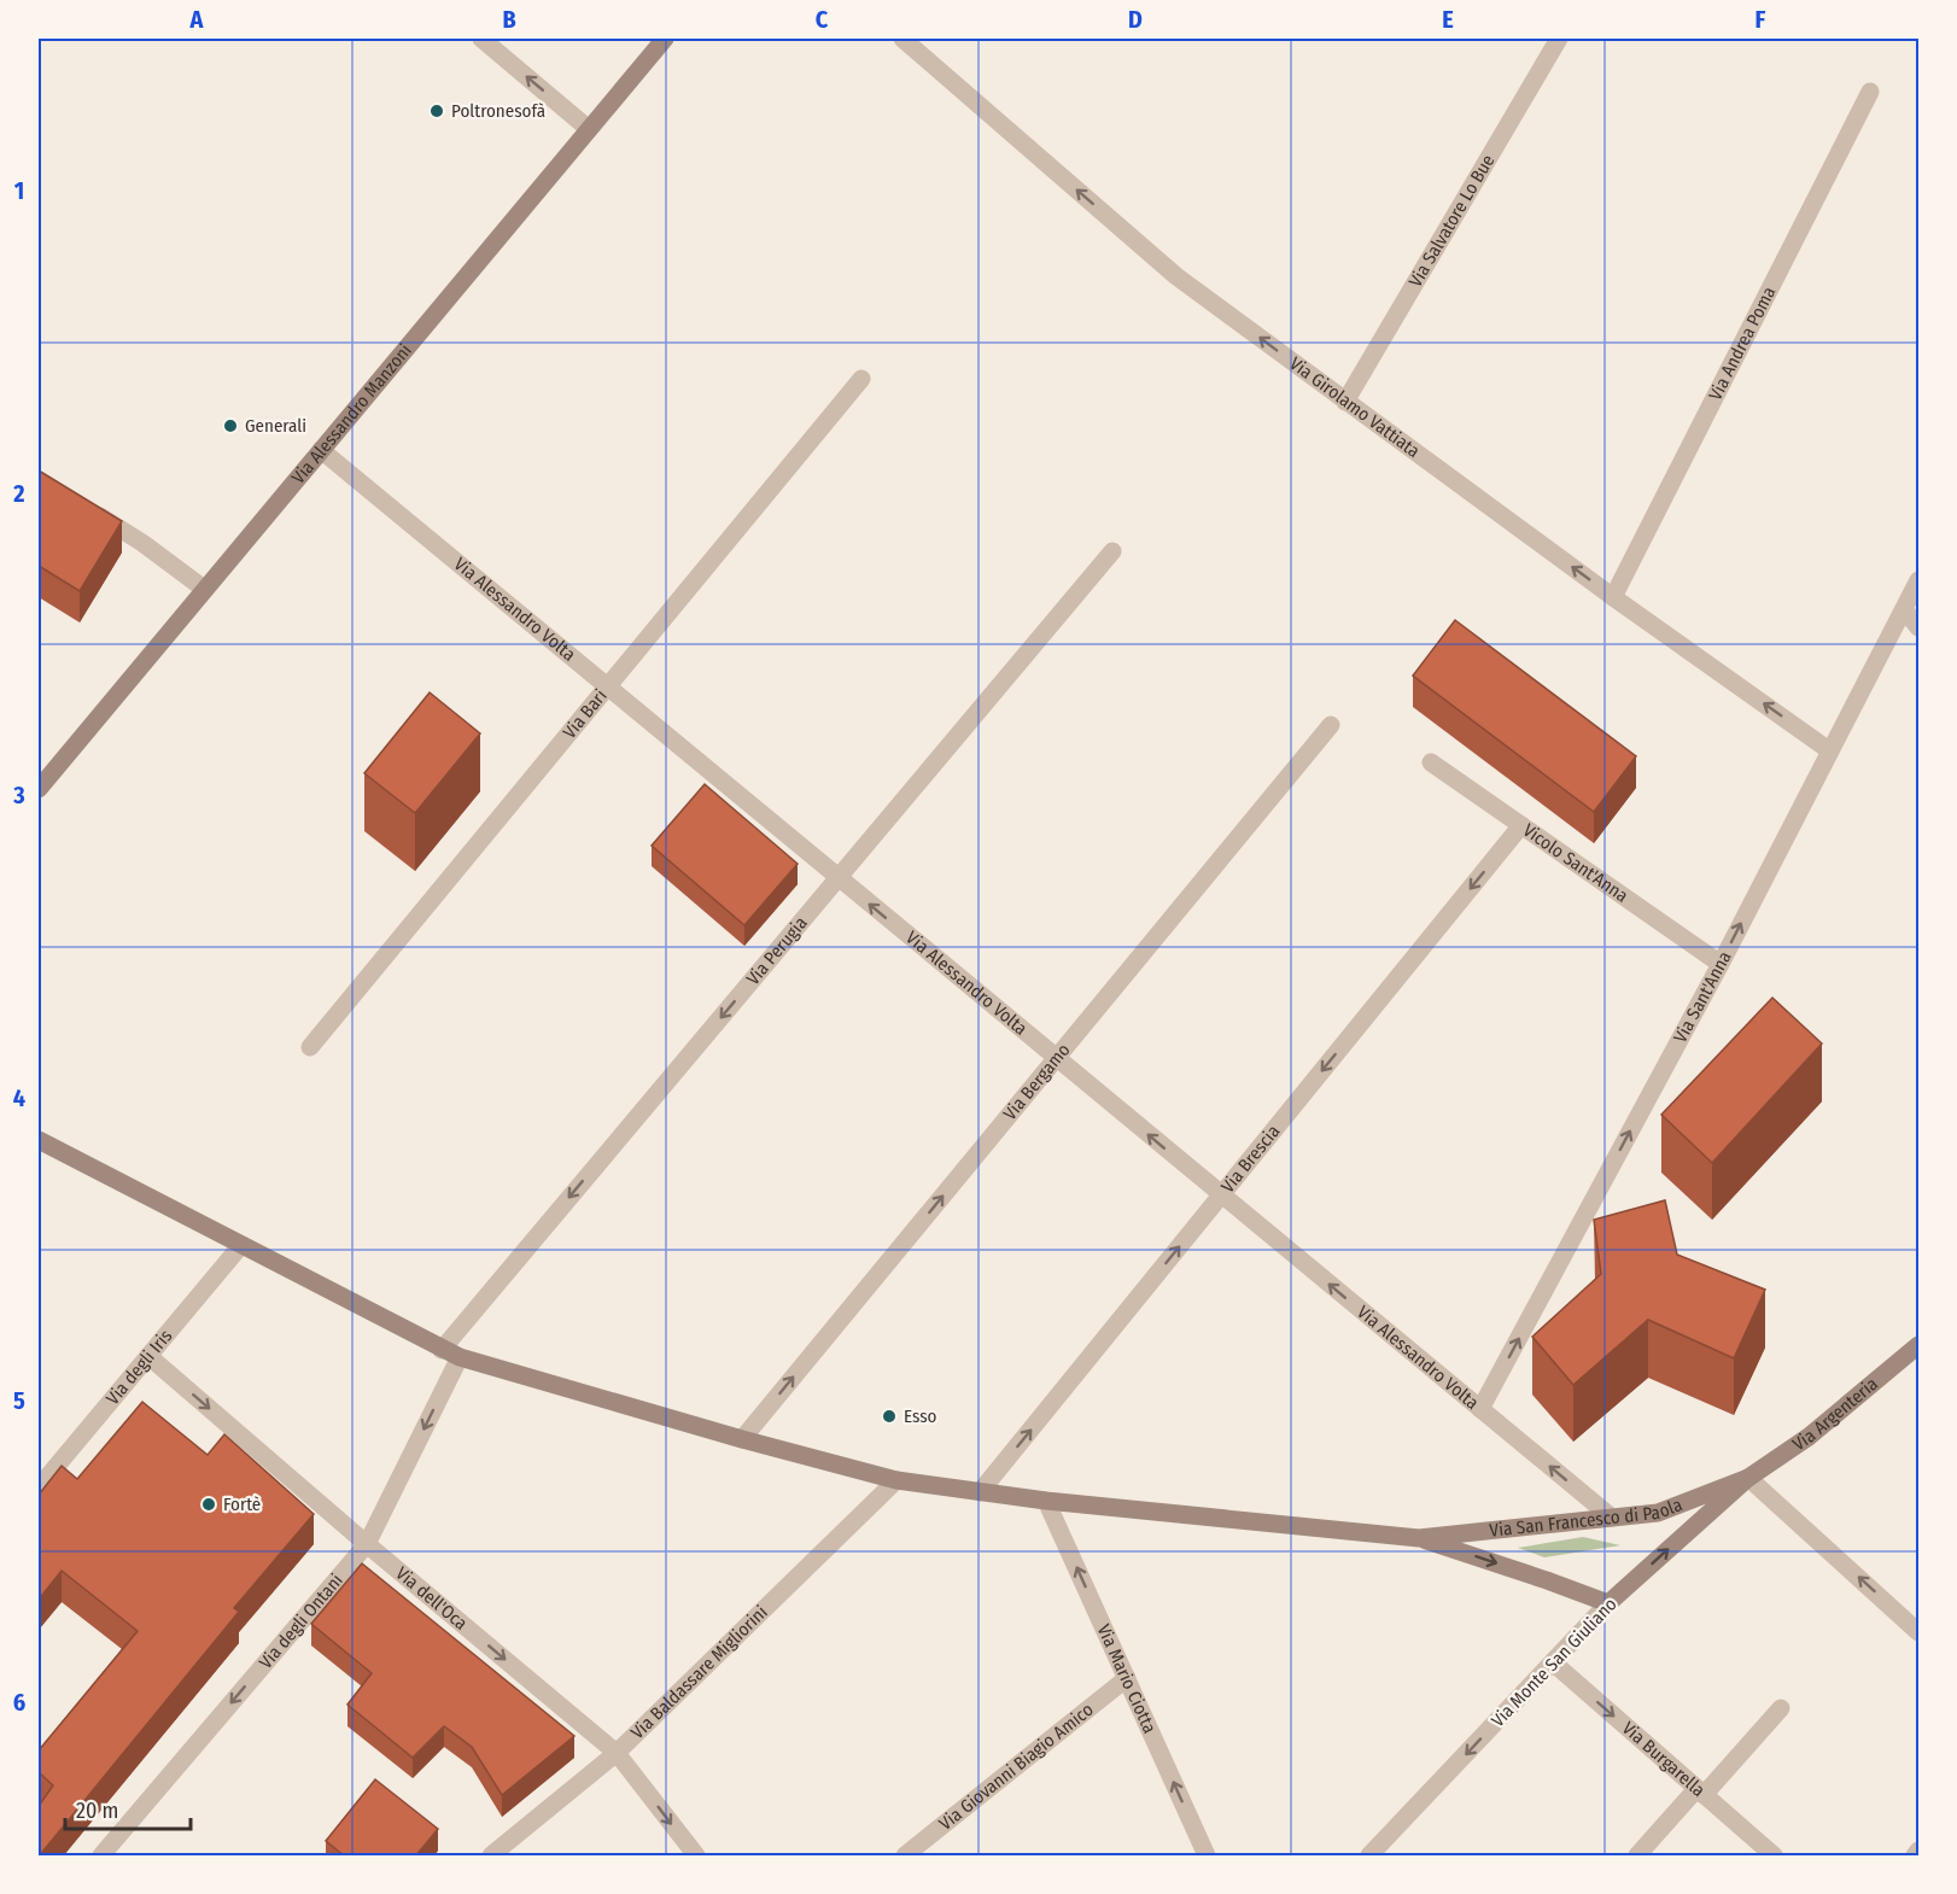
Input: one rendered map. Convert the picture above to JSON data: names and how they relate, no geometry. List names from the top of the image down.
{
  "streets": {
    "main road": [
      "Via Alessandro Manzoni",
      "Via Argenteria",
      "Via San Francesco di Paola",
      "Via Monte San Giuliano"
    ],
    "street": [
      "Via Salvatore Lo Bue",
      "Via Andrea Poma",
      "Via Girolamo Vattiata",
      "Via Alessandro Volta",
      "Via Bari",
      "Vicolo Sant'Anna",
      "Via Perugia",
      "Via Sant'Anna",
      "Via Bergamo",
      "Via Brescia",
      "Via degli Iris",
      "Via dell'Oca",
      "Via degli Ontani",
      "Via Baldassare Migliorini",
      "Via Mario Ciotta",
      "Via Burgarella",
      "Via Giovanni Biagio Amico"
    ]
  },
  "crossings": [
    ["Via Salvatore Lo Bue", "Via Girolamo Vattiata"],
    ["Via Andrea Poma", "Via Girolamo Vattiata"],
    ["Via Girolamo Vattiata", "Via Sant'Anna"],
    ["Via Alessandro Manzoni", "Via Alessandro Volta"],
    ["Via Alessandro Volta", "Via Bari"],
    ["Via Alessandro Volta", "Via Perugia"],
    ["Via Alessandro Volta", "Via Sant'Anna"],
    ["Via Alessandro Volta", "Via Bergamo"],
    ["Via Alessandro Volta", "Via Brescia"],
    ["Via Alessandro Volta", "Via San Francesco di Paola"],
    ["Vicolo Sant'Anna", "Via Sant'Anna"],
    ["Vicolo Sant'Anna", "Via Brescia"],
    ["Via Perugia", "Via degli Ontani"],
    ["Via degli Iris", "Via dell'Oca"],
    ["Via Argenteria", "Via San Francesco di Paola"],
    ["Via Argenteria", "Via Monte San Giuliano"],
    ["Via San Francesco di Paola", "Via Monte San Giuliano"],
    ["Via dell'Oca", "Via degli Ontani"],
    ["Via dell'Oca", "Via Baldassare Migliorini"],
    ["Via Monte San Giuliano", "Via Burgarella"],
    ["Via Mario Ciotta", "Via Giovanni Biagio Amico"]
  ],
  "one_way": [
    "Via Girolamo Vattiata",
    "Via Alessandro Volta",
    "Via Perugia",
    "Via Sant'Anna",
    "Via Bergamo",
    "Via dell'Oca",
    "Via degli Ontani",
    "Via Mario Ciotta",
    "Via Burgarella"
  ],
  "places": [
    "Poltronesofà",
    "Generali",
    "Esso",
    "Fortè"
  ],
  "scale_bar": "20 m",
  "grid": {
    "columns": [
      "A",
      "B",
      "C",
      "D",
      "E",
      "F"
    ],
    "rows": [
      "1",
      "2",
      "3",
      "4",
      "5",
      "6"
    ]
  }
}
